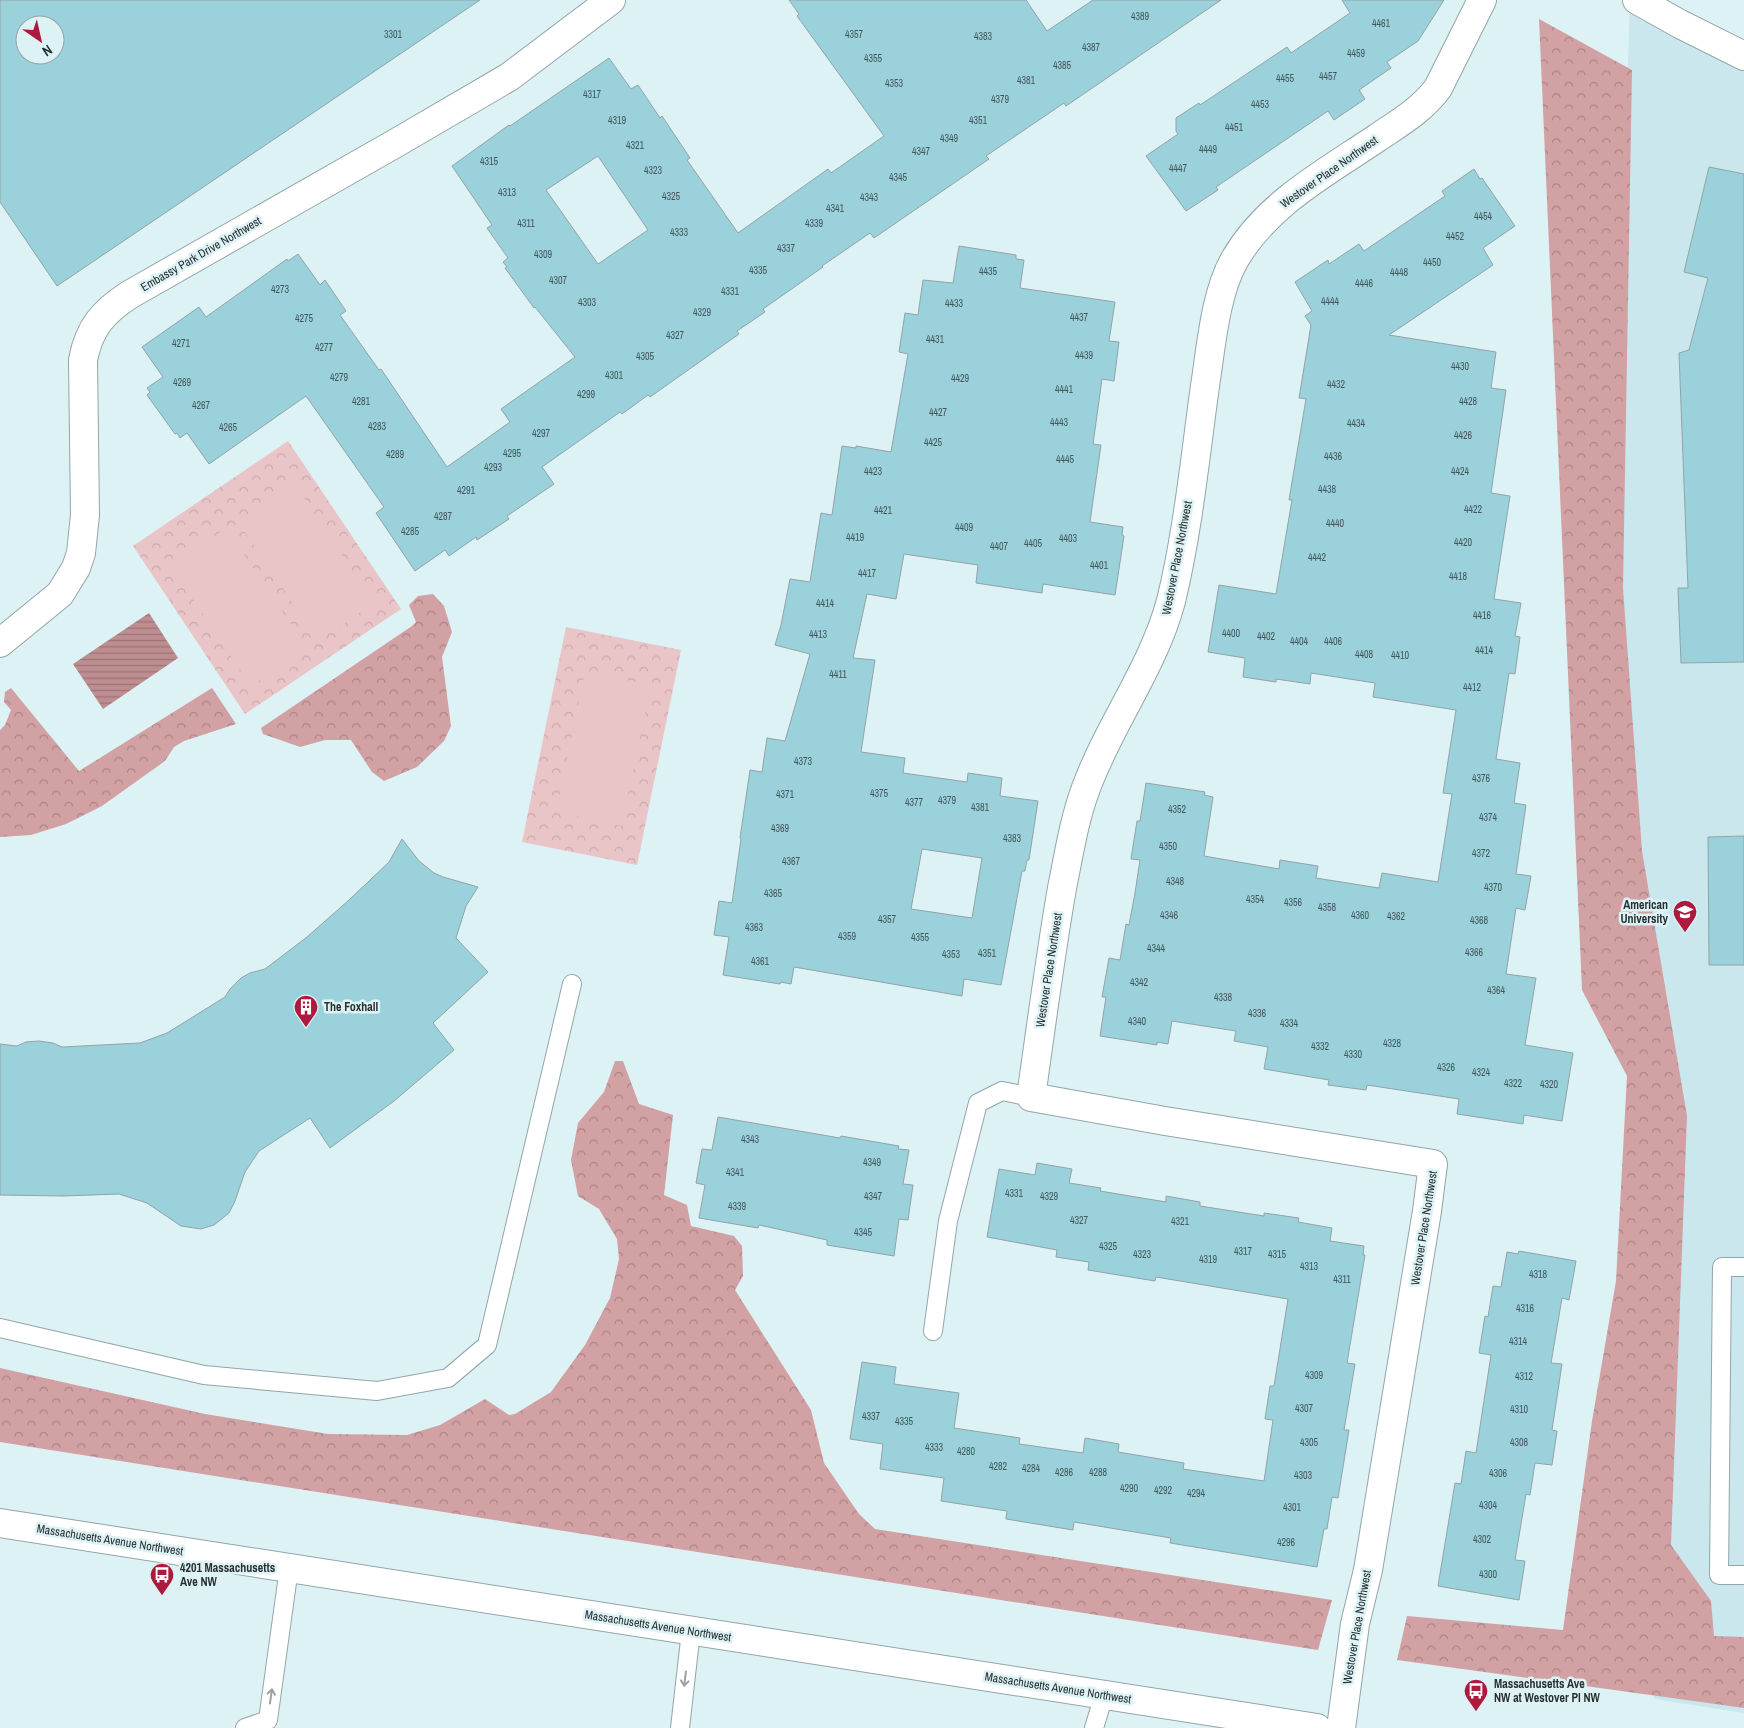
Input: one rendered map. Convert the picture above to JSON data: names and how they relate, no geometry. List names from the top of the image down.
{
  "streets": {
    "street": ["Westover Place Northwest", "Embassy Park Drive Northwest", "Massachusetts Avenue Northwest"]
  },
  "places": {
    "school or university": ["American University"],
    "building": ["The Foxhall"],
    "bus stop": ["4201 Massachusetts Ave NW", "Massachusetts Ave NW at Westover Pl NW"]
  },
  "house_numbers": [
    "4389",
    "4461",
    "3301",
    "4357",
    "4383",
    "4387",
    "4459",
    "4355",
    "4385",
    "4457",
    "4455",
    "4381",
    "4353",
    "4317",
    "4379",
    "4453",
    "4319",
    "4351",
    "4451",
    "4349",
    "4321",
    "4449",
    "4347",
    "4315",
    "4447",
    "4323",
    "4345",
    "4313",
    "4325",
    "4343",
    "4341",
    "4454",
    "4311",
    "4339",
    "4333",
    "4452",
    "4337",
    "4309",
    "4450",
    "4335",
    "4435",
    "4448",
    "4307",
    "4446",
    "4273",
    "4331",
    "4444",
    "4303",
    "4433",
    "4329",
    "4437",
    "4275",
    "4327",
    "4431",
    "4271",
    "4277",
    "4439",
    "4305",
    "4430",
    "4301",
    "4279",
    "4429",
    "4269",
    "4432",
    "4441",
    "4299",
    "4281",
    "4428",
    "4267",
    "4427",
    "4443",
    "4434",
    "4283",
    "4265",
    "4297",
    "4426",
    "4425",
    "4295",
    "4289",
    "4436",
    "4445",
    "4293",
    "4423",
    "4424",
    "4438",
    "4291",
    "4422",
    "4421",
    "4287",
    "4440",
    "4409",
    "4285",
    "4419",
    "4403",
    "4420",
    "4405",
    "4407",
    "4442",
    "4401",
    "4417",
    "4418",
    "4414",
    "4416",
    "4400",
    "4413",
    "4402",
    "4404",
    "4406",
    "4414",
    "4408",
    "4410",
    "4411",
    "4412",
    "4373",
    "4376",
    "4375",
    "4371",
    "4379",
    "4377",
    "4381",
    "4352",
    "4374",
    "4369",
    "4383",
    "4350",
    "4372",
    "4367",
    "4348",
    "4370",
    "4365",
    "4354",
    "4356",
    "4358",
    "4346",
    "4360",
    "4362",
    "4357",
    "4368",
    "4363",
    "4359",
    "4355",
    "4344",
    "4366",
    "4351",
    "4353",
    "4361",
    "4342",
    "4364",
    "4338",
    "4336",
    "4340",
    "4334",
    "4328",
    "4332",
    "4330",
    "4326",
    "4324",
    "4322",
    "4320",
    "4343",
    "4349",
    "4341",
    "4331",
    "4347",
    "4329",
    "4339",
    "4327",
    "4321",
    "4345",
    "4325",
    "4317",
    "4323",
    "4315",
    "4319",
    "4313",
    "4318",
    "4311",
    "4316",
    "4314",
    "4309",
    "4312",
    "4307",
    "4310",
    "4337",
    "4335",
    "4305",
    "4308",
    "4333",
    "4280",
    "4282",
    "4284",
    "4286",
    "4288",
    "4306",
    "4303",
    "4290",
    "4292",
    "4294",
    "4304",
    "4301",
    "4302",
    "4296",
    "4300"
  ],
  "north": "bottom right"
}
